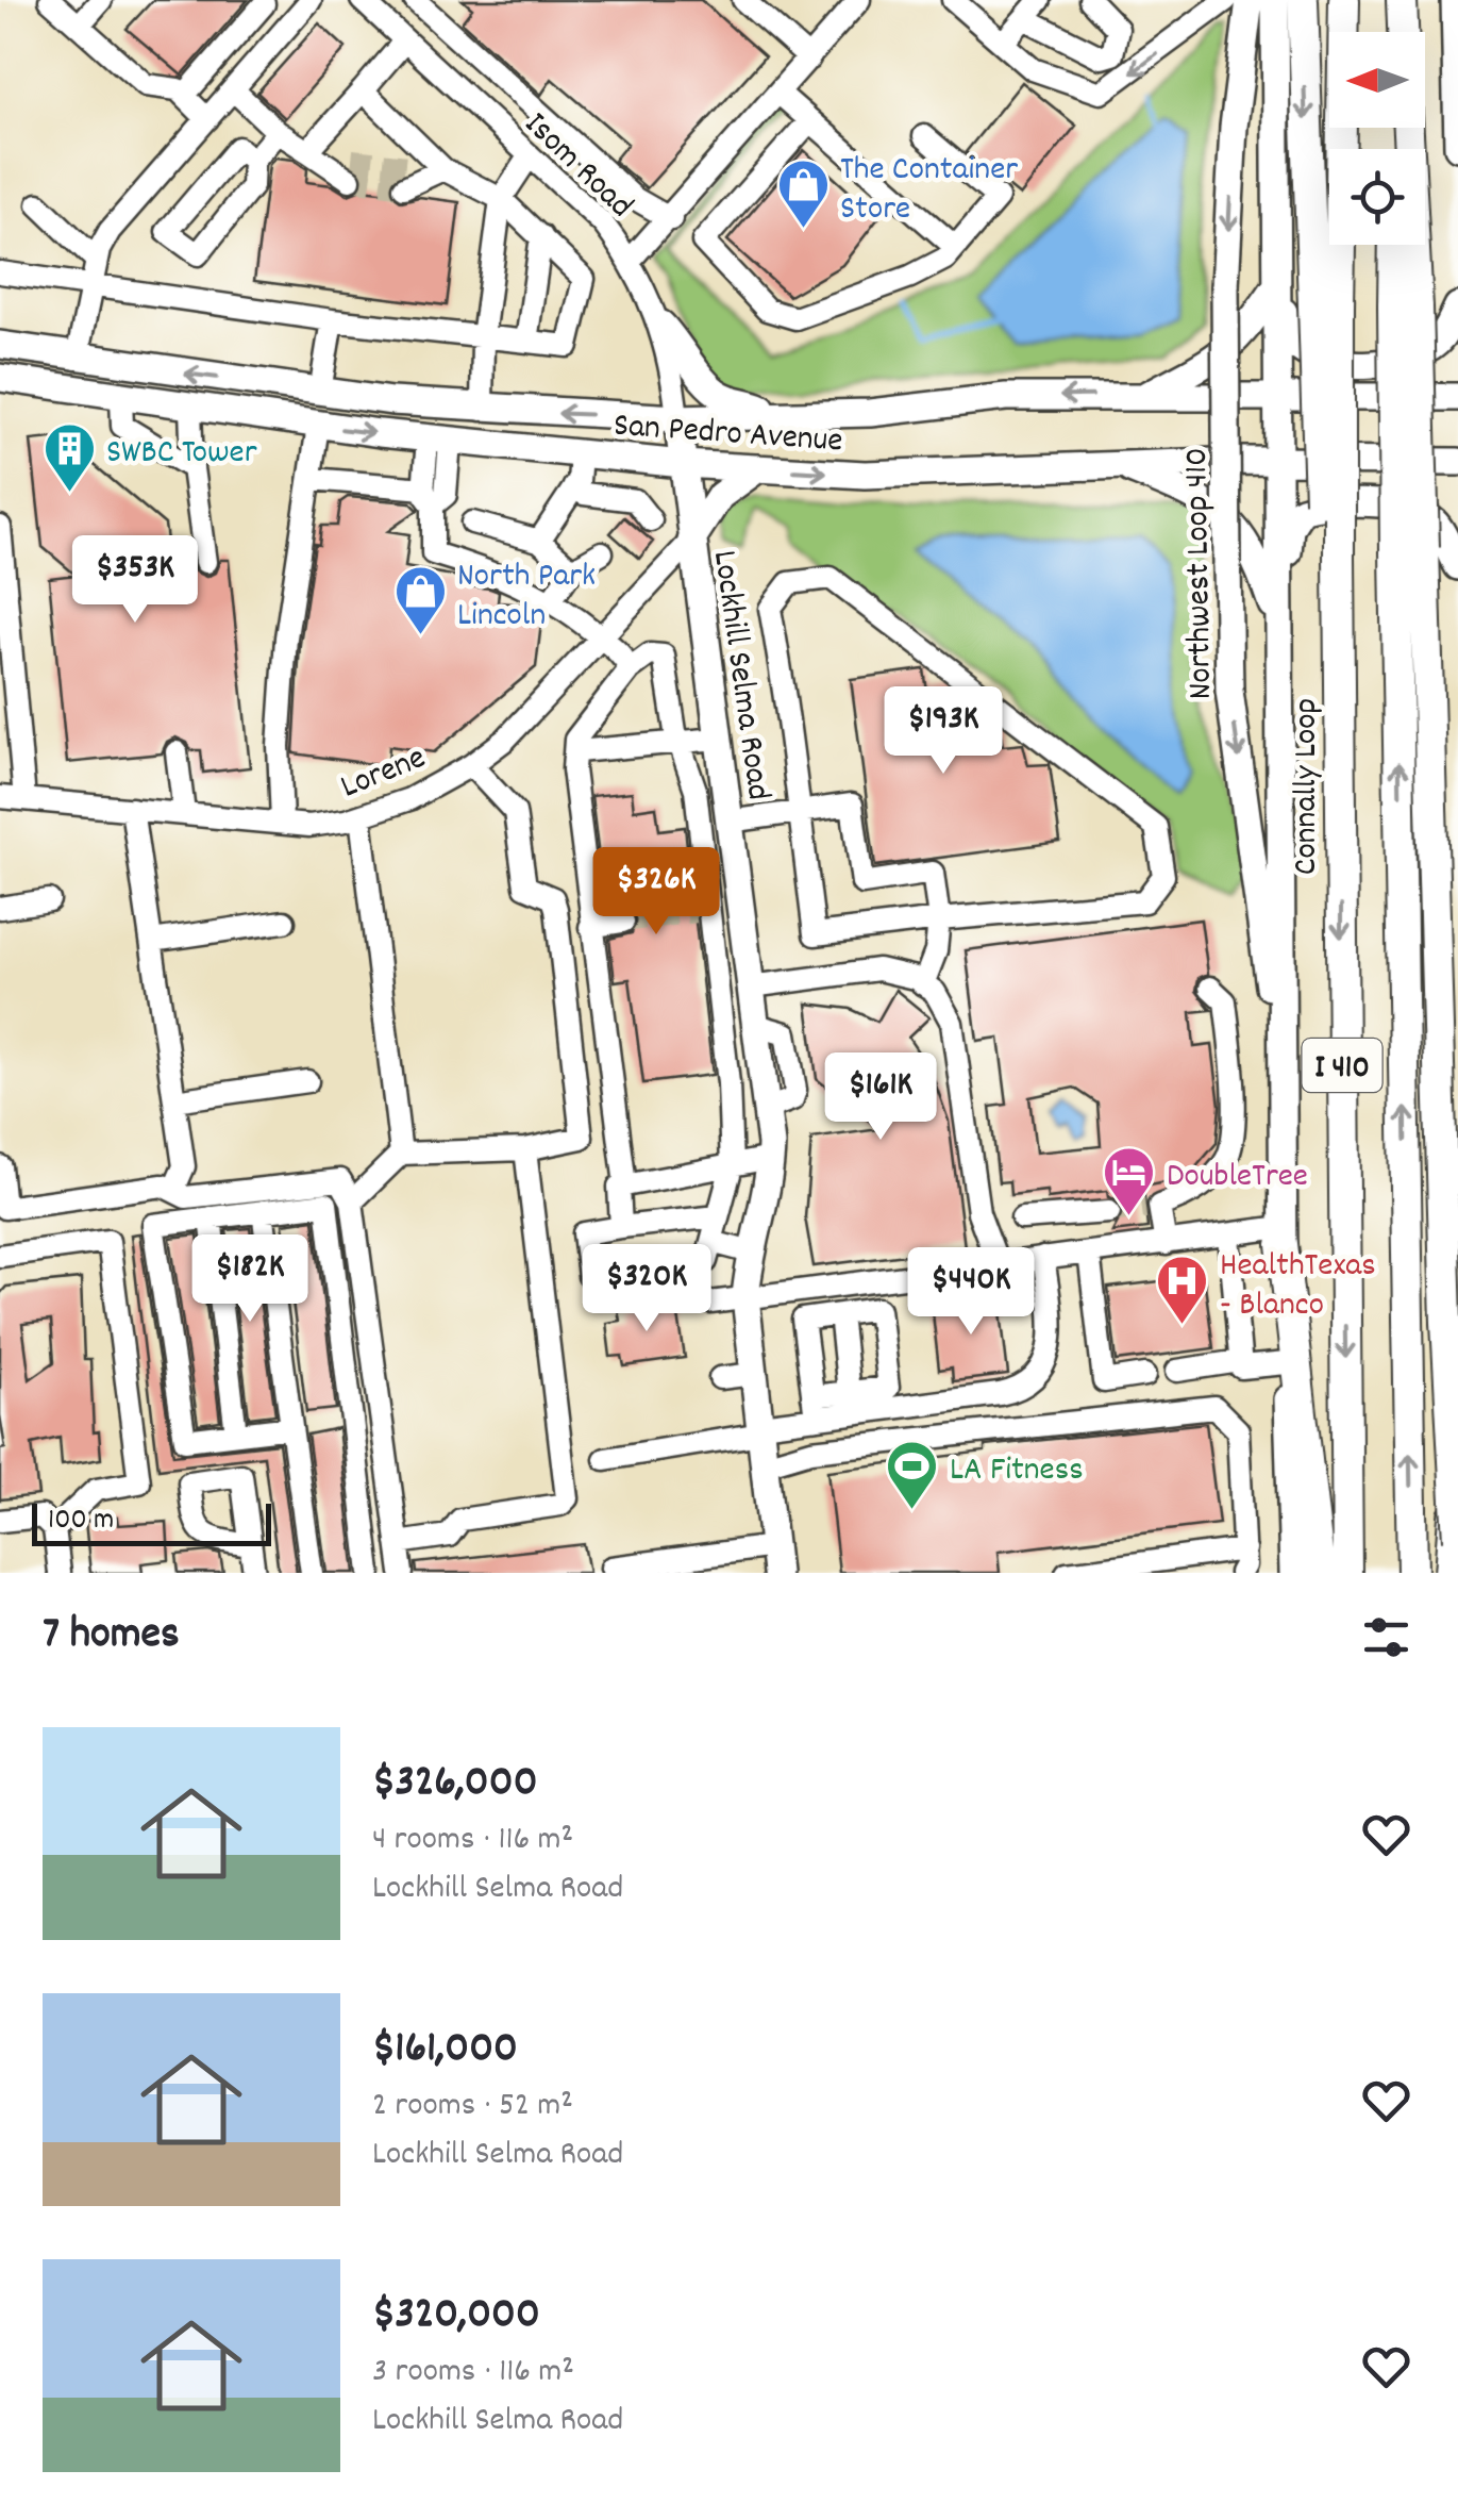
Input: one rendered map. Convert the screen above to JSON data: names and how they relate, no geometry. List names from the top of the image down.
{
  "streets": {
    "highway": ["Connally Loop", "I 410"],
    "main road": ["San Pedro Avenue", "Northwest Loop 410", "Lockhill Selma Road"],
    "street": ["Isom Road", "Lorene"]
  },
  "crossings": [
    ["Isom Road", "San Pedro Avenue"],
    ["Isom Road", "Lockhill Selma Road"],
    ["San Pedro Avenue", "Northwest Loop 410"],
    ["San Pedro Avenue", "Lockhill Selma Road"],
    ["Lockhill Selma Road", "Lorene"]
  ],
  "places": {
    "shop": ["The Container Store", "North Park Lincoln"],
    "building": ["SWBC Tower"],
    "hotel": ["DoubleTree"],
    "hospital": ["HealthTexas - Blanco"],
    "sports": ["LA Fitness"]
  },
  "scale_bar": "100 m",
  "north": "left",
  "page": {
    "price": [
      "$353K",
      "$193K",
      "$326K",
      "$161K",
      "$182K",
      "$320K",
      "$440K"
    ],
    "scale": "100 m",
    "heading": "7 homes",
    "list": [
      {
        "name": "$326,000",
        "note": "4 rooms · 116 m² · Lockhill Selma Road"
      },
      {
        "name": "$161,000",
        "note": "2 rooms · 52 m² · Lockhill Selma Road"
      },
      {
        "name": "$320,000",
        "note": "3 rooms · 116 m² · Lockhill Selma Road"
      }
    ]
  }
}
